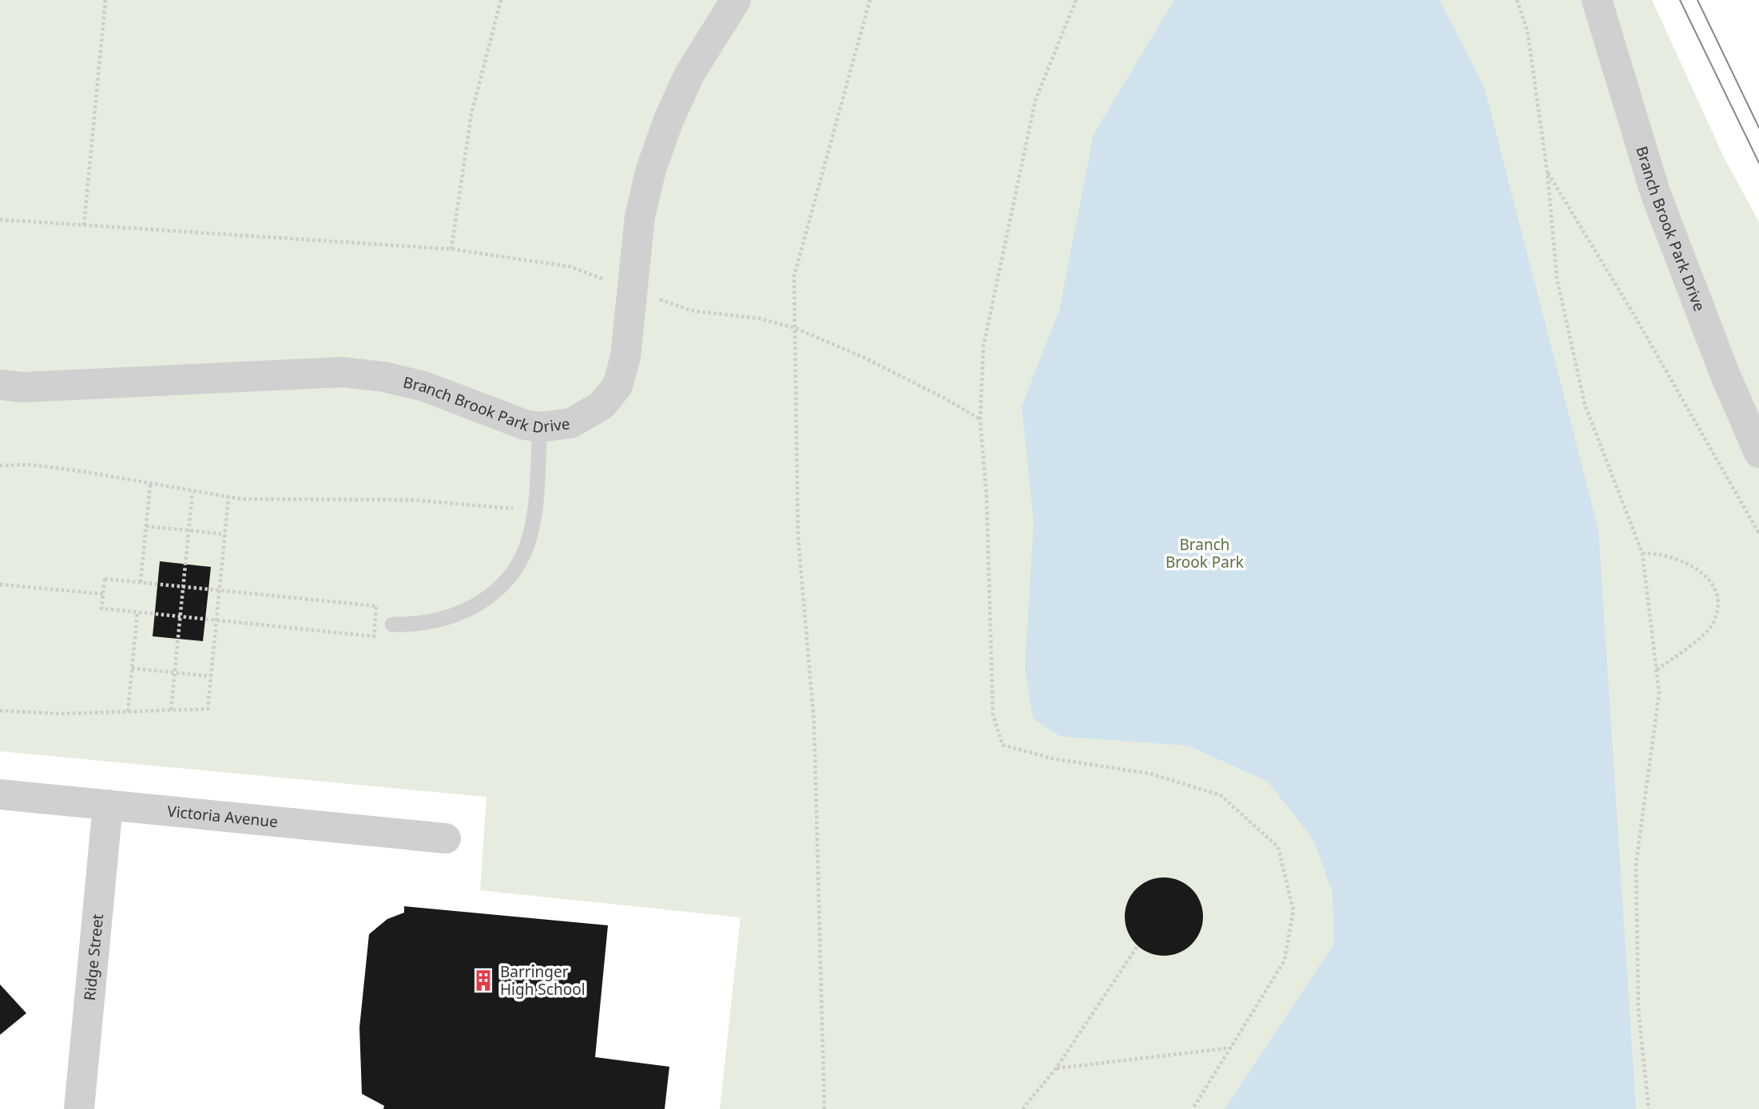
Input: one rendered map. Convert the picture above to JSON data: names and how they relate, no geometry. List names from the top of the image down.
{
  "streets": {
    "street": ["Branch Brook Park Drive", "Victoria Avenue", "Ridge Street"]
  },
  "crossings": [
    ["Victoria Avenue", "Ridge Street"]
  ],
  "parks": ["Branch Brook Park"],
  "places": {
    "building": ["Barringer High School"]
  }
}
